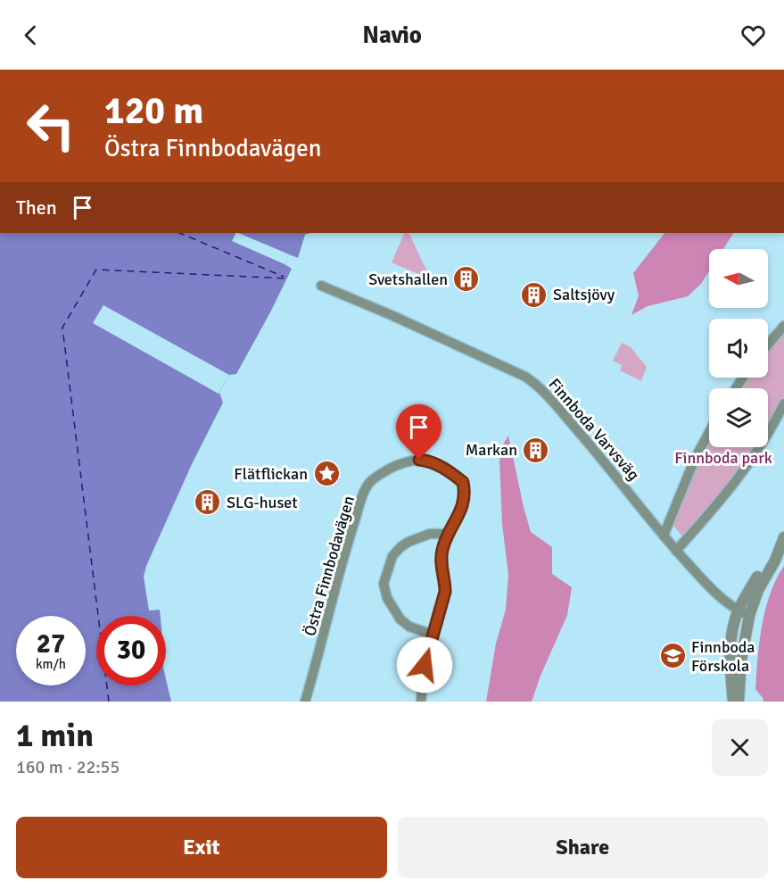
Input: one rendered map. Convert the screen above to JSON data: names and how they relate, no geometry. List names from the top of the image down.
{
  "streets": {
    "street": ["Finnboda Varvsväg", "Östra Finnbodavägen"]
  },
  "parks": ["Finnboda park"],
  "places": {
    "building": [
      "Svetshallen",
      "Saltsjövy",
      "Markan",
      "SLG-huset"
    ],
    "place": ["Flätflickan"],
    "school or university": ["Finnboda Förskola"]
  },
  "north": "left",
  "page": {
    "header": "Navio",
    "turn": ["120 m", "Östra Finnbodavägen"],
    "then": "Then",
    "speed": "27 km/h",
    "limit": "30",
    "heading": ["1 min", "160 m · 22:55"],
    "buttons": ["Exit", "Share"]
  }
}
